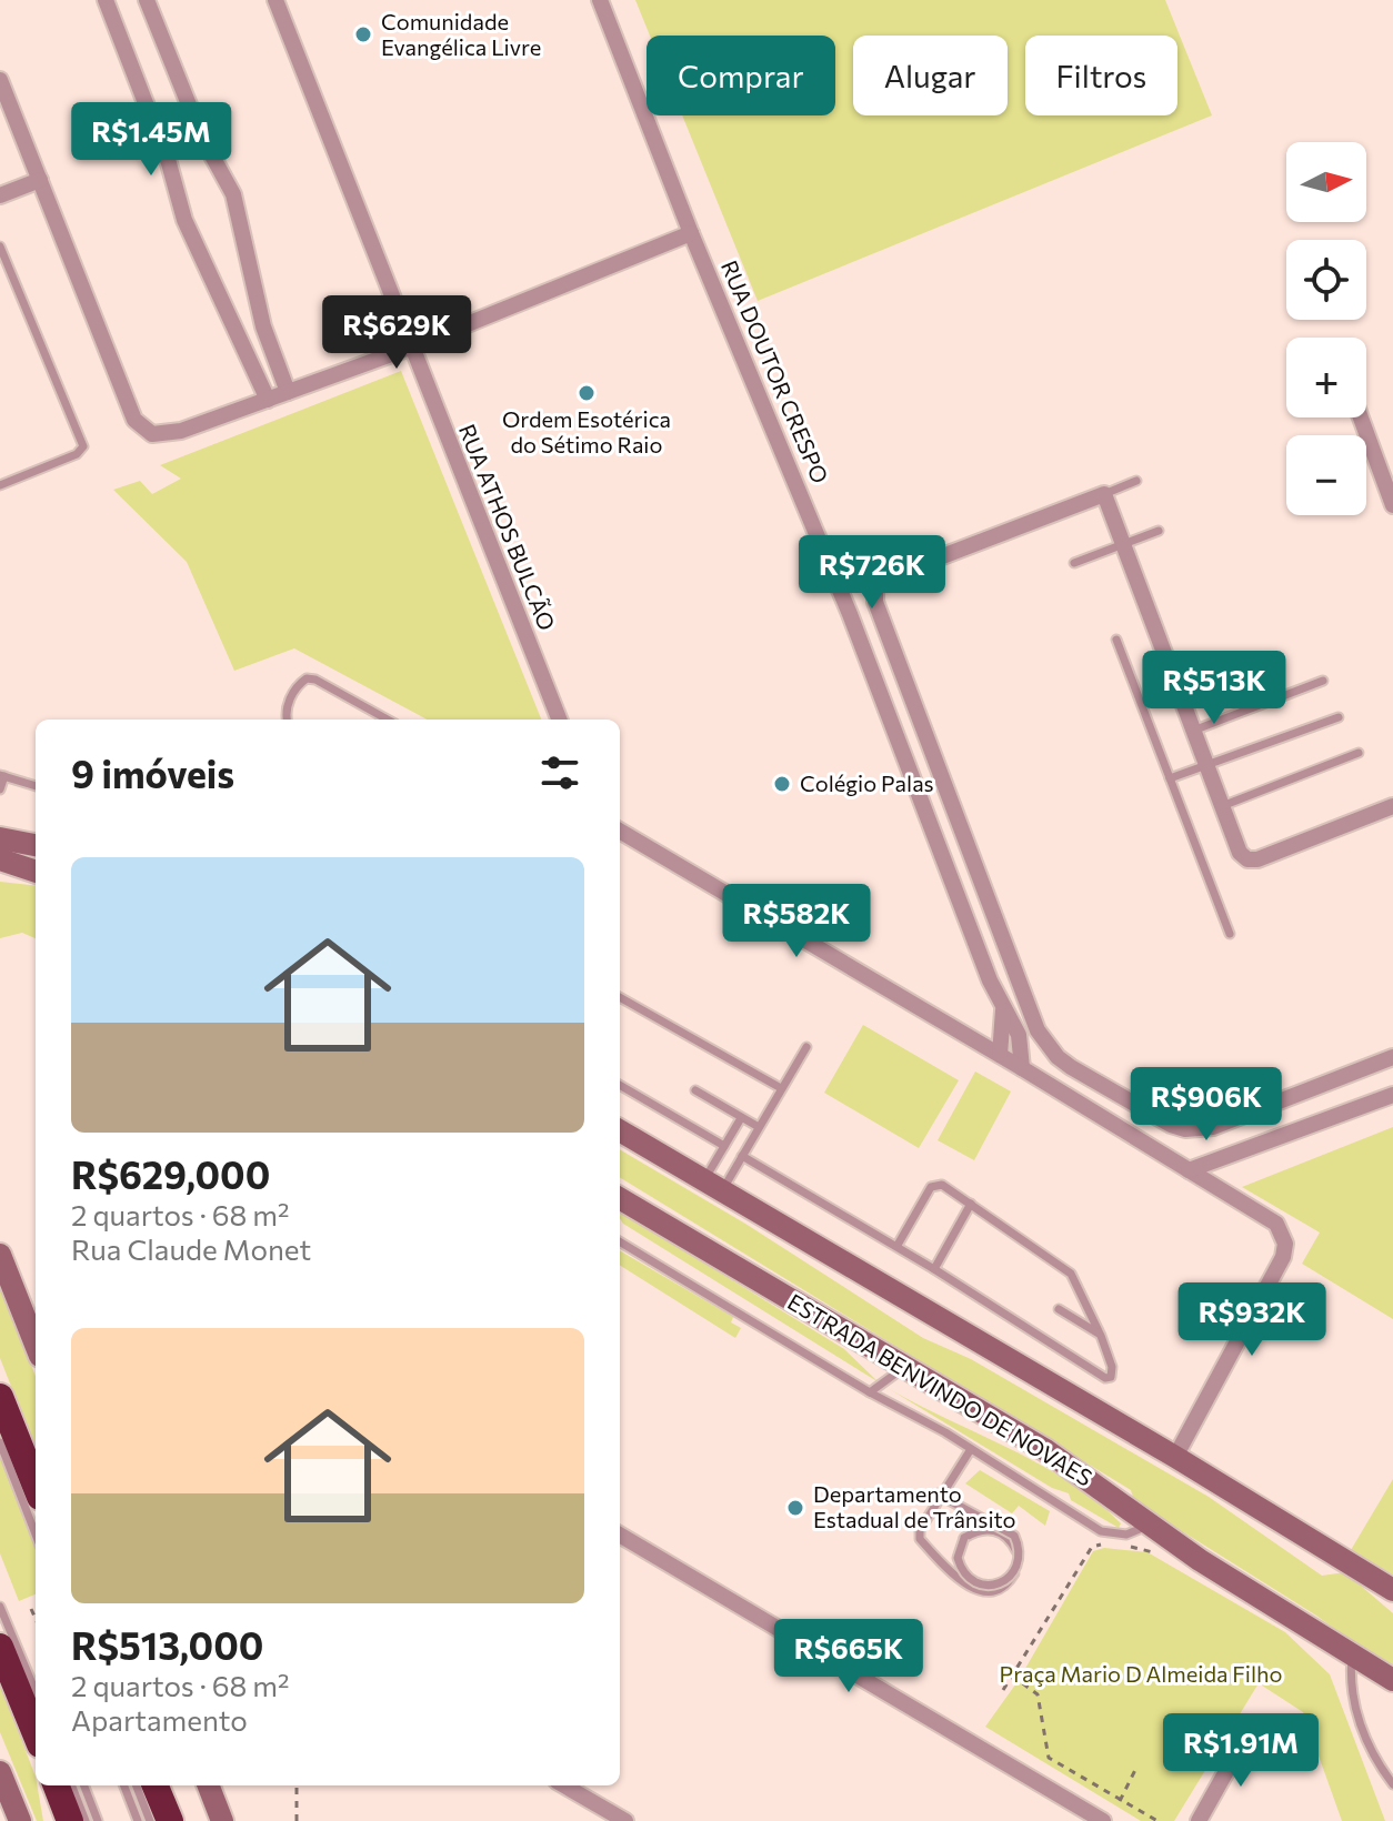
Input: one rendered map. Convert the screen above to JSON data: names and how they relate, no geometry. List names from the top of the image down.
{
  "streets": {
    "street": ["RUA DOUTOR CRESPO", "RUA ATHOS BULCÃO", "ESTRADA BENVINDO DE NOVAES"]
  },
  "parks": ["Praça Mario D Almeida Filho"],
  "places": [
    "Comunidade Evangélica Livre",
    "Ordem Esotérica do Sétimo Raio",
    "Colégio Palas",
    "Departamento Estadual de Trânsito"
  ],
  "north": "right",
  "page": {
    "chip": ["Comprar", "Alugar", "Filtros"],
    "price": [
      "R$1.45M",
      "R$629K",
      "R$726K",
      "R$513K",
      "R$582K",
      "R$906K",
      "R$932K",
      "R$665K",
      "R$1.91M"
    ],
    "map_buttons": ["+", "−"],
    "heading": "9 imóveis",
    "list": [
      {
        "name": "R$629,000",
        "note": "2 quartos · 68 m² · Rua Claude Monet"
      },
      {
        "name": "R$513,000",
        "note": "2 quartos · 68 m² · Apartamento"
      }
    ]
  }
}
